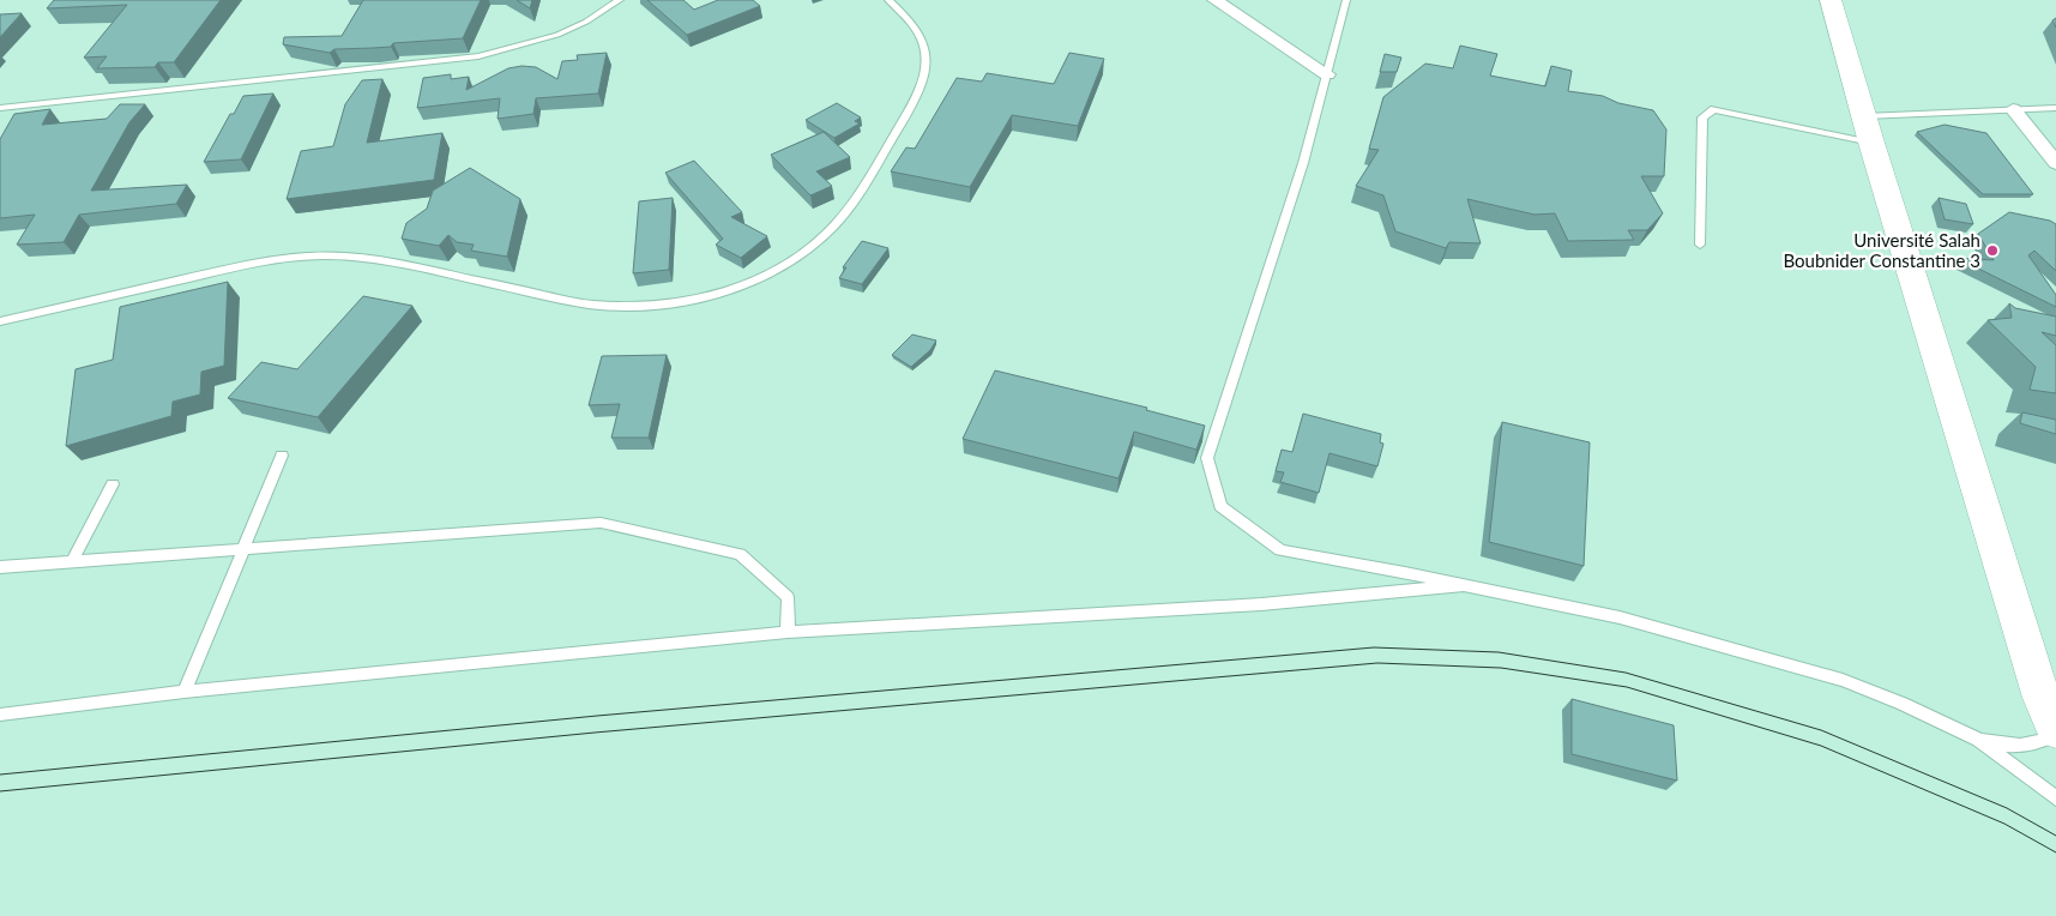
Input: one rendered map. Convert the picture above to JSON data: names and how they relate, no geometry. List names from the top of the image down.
{
  "places": ["Université Salah Boubnider Constantine 3"]
}
